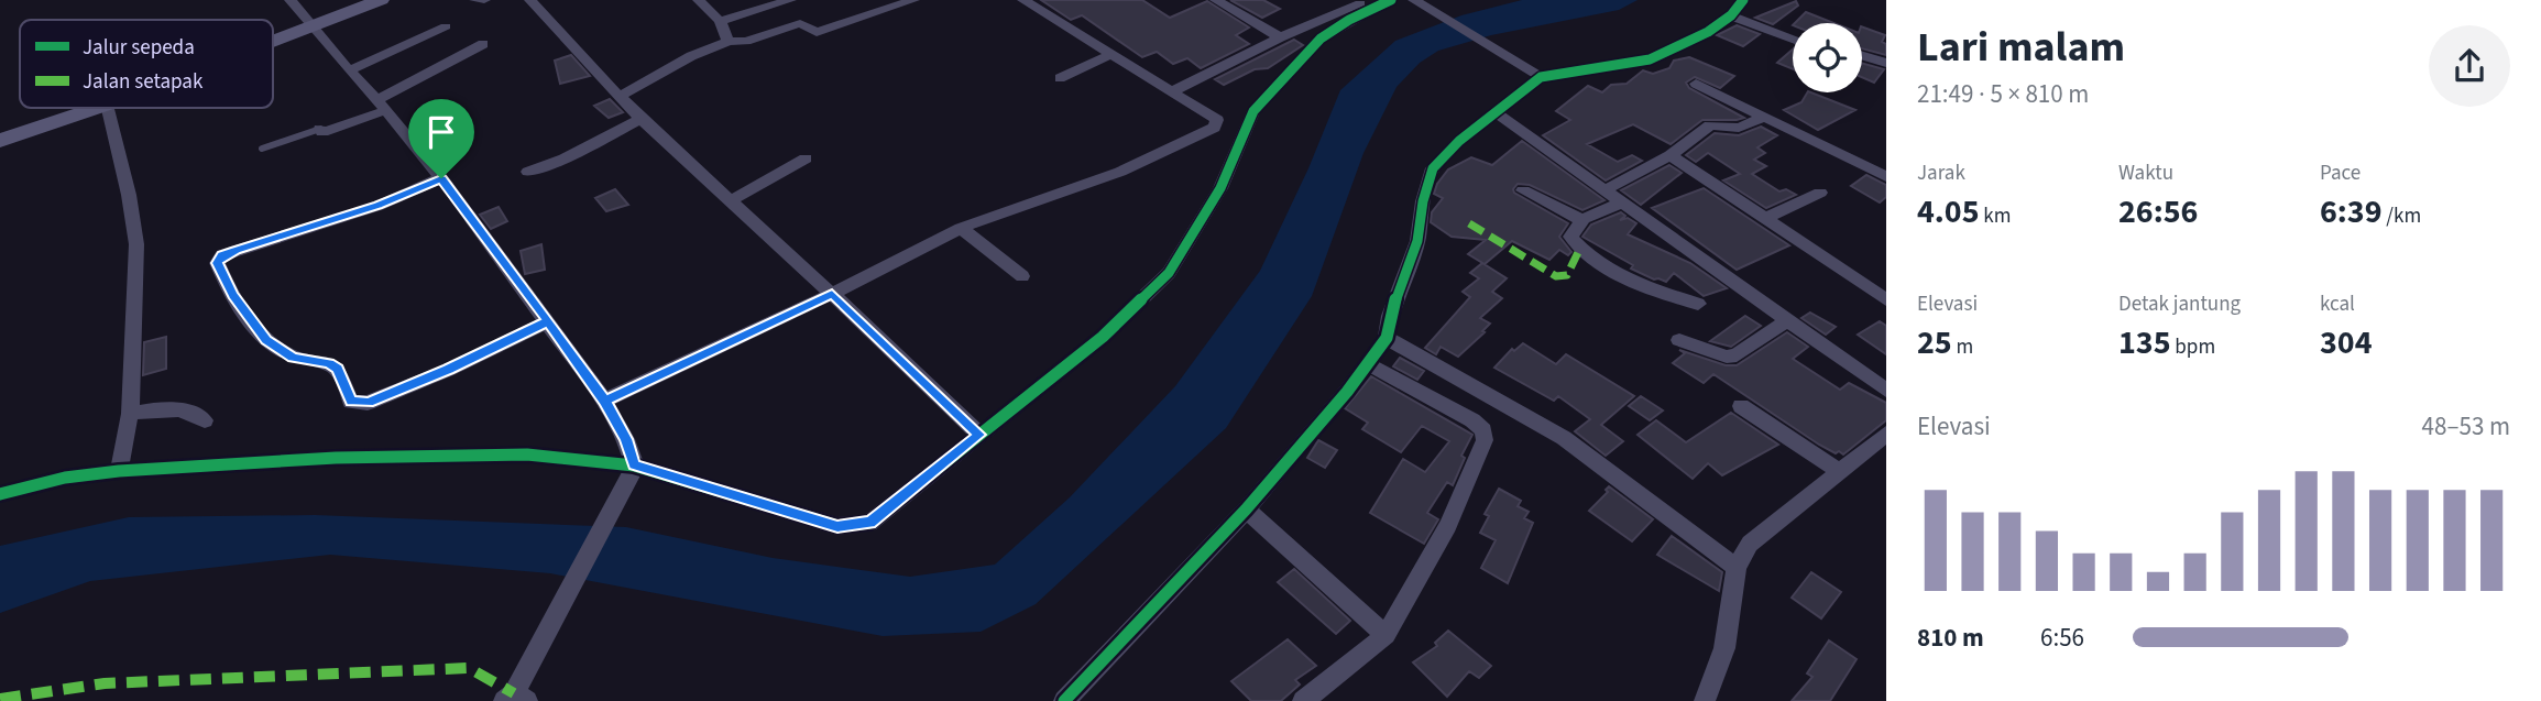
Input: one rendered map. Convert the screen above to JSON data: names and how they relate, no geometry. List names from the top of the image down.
{
  "legend": ["Jalur sepeda", "Jalan setapak"],
  "page": {
    "heading": ["Lari malam", "21:49 · 5 × 810 m"],
    "stats": [
      ["Jarak", "4.05 km"],
      ["Waktu", "26:56"],
      ["Pace", "6:39 /km"],
      ["Elevasi", "25 m"],
      ["Detak jantung", "135 bpm"],
      ["kcal", "304"]
    ],
    "chart": ["Elevasi", "48–53 m"],
    "list": [
      {
        "name": "810 m",
        "note": "6:56"
      }
    ]
  }
}
